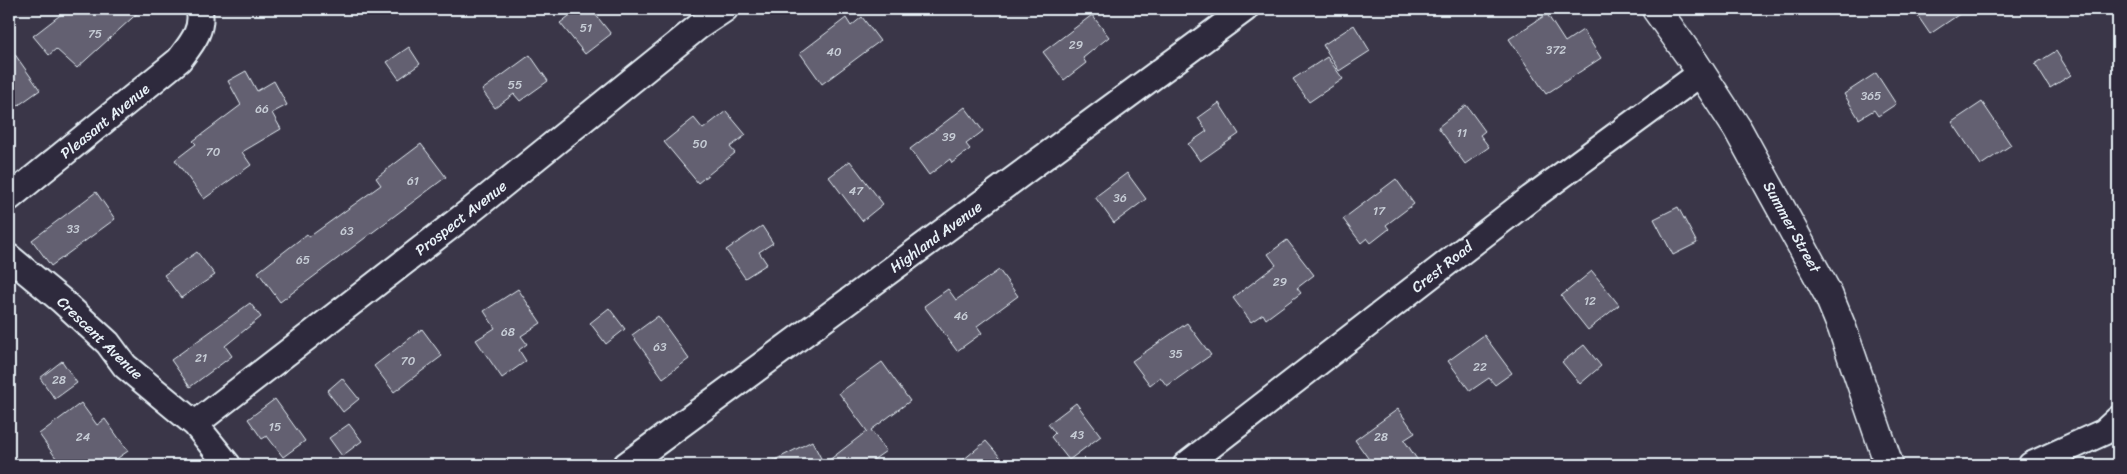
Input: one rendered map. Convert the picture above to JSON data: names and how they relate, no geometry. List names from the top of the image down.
{
  "streets": {
    "main road": ["Summer Street"],
    "street": [
      "Pleasant Avenue",
      "Prospect Avenue",
      "Highland Avenue",
      "Crest Road",
      "Crescent Avenue"
    ]
  },
  "crossings": [
    ["Prospect Avenue", "Crescent Avenue"],
    ["Summer Street", "Crest Road"]
  ],
  "house_numbers": [
    "51",
    "75",
    "29",
    "372",
    "40",
    "55",
    "365",
    "66",
    "11",
    "39",
    "50",
    "70",
    "61",
    "47",
    "36",
    "17",
    "33",
    "63",
    "65",
    "29",
    "12",
    "46",
    "68",
    "63",
    "35",
    "21",
    "70",
    "22",
    "28",
    "15",
    "43",
    "24",
    "28"
  ]
}
